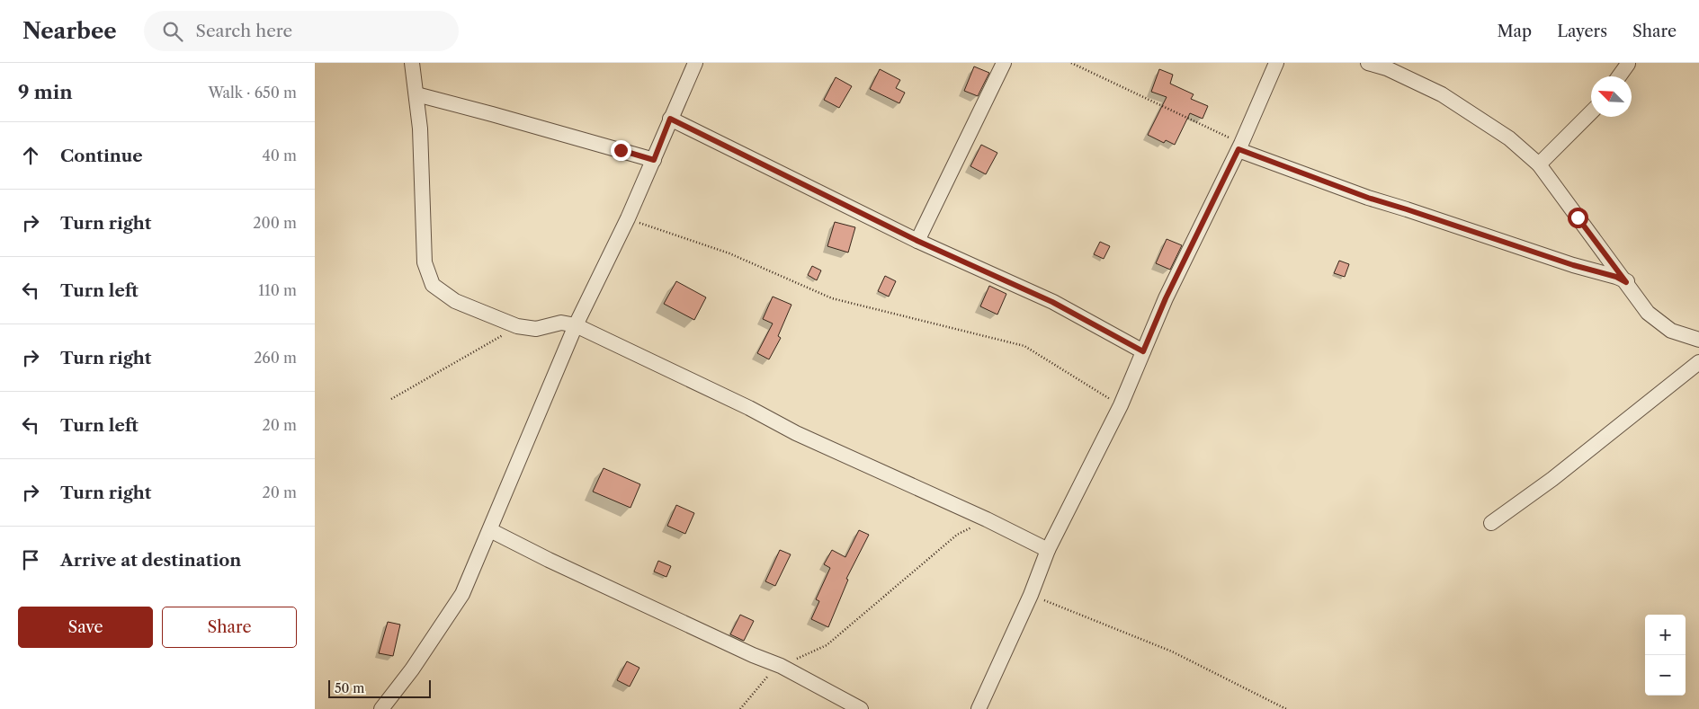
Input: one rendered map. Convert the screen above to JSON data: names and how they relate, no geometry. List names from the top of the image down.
{
  "scale_bar": "50 m",
  "north": "top left",
  "page": {
    "header": "Nearbee",
    "search": "Search here",
    "nav": ["Map", "Layers", "Share"],
    "heading": ["9 min", "Walk · 650 m"],
    "list": [
      ["Continue", "40 m"],
      ["Turn right", "200 m"],
      ["Turn left", "110 m"],
      ["Turn right", "260 m"],
      ["Turn left", "20 m"],
      ["Turn right", "20 m"],
      "Arrive at destination"
    ],
    "buttons": ["Save", "Share"],
    "map_buttons": ["+", "−"],
    "scale": "50 m"
  }
}
